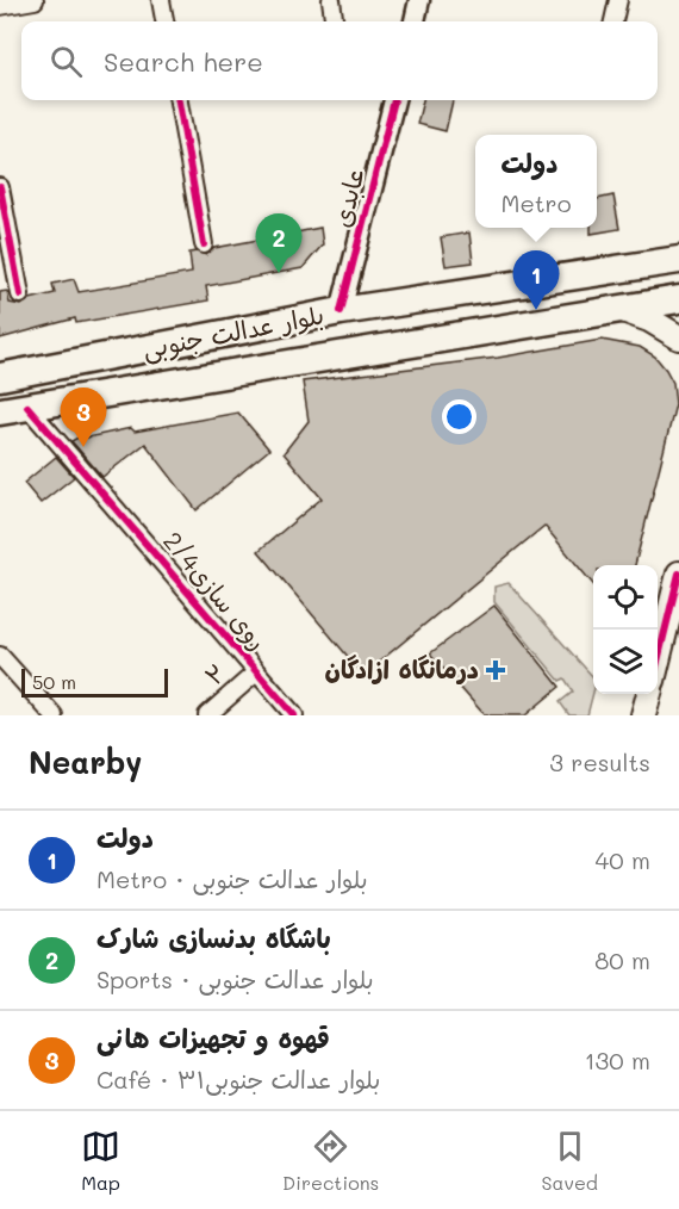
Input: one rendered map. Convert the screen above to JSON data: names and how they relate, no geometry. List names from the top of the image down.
{
  "streets": {
    "main road": ["بلوار عدالت جنوبی"],
    "street": ["عابدی", "روی سازی2/4", "۲"]
  },
  "crossings": [
    ["عابدی", "بلوار عدالت جنوبی"],
    ["بلوار عدالت جنوبی", "روی سازی2/4"],
    ["روی سازی2/4", "۲"]
  ],
  "places": {
    "health": ["درمانگاه ازادگان"]
  },
  "scale_bar": "50 m",
  "page": {
    "search": "Search here",
    "popup": ["دولت", "Metro"],
    "pins": ["2", "1", "3"],
    "scale": "50 m",
    "heading": ["Nearby", "3 results"],
    "list": [
      {
        "mark": "1",
        "name": "دولت",
        "note": "Metro · بلوار عدالت جنوبی",
        "value": "40 m"
      },
      {
        "mark": "2",
        "name": "باشگاه بدنسازی شارک",
        "note": "Sports · بلوار عدالت جنوبی",
        "value": "80 m"
      },
      {
        "mark": "3",
        "name": "قهوه و تجهیزات هانی",
        "note": "Café · بلوار عدالت جنوبی۳۱",
        "value": "130 m"
      }
    ],
    "nav": ["Map", "Directions", "Saved"]
  }
}
